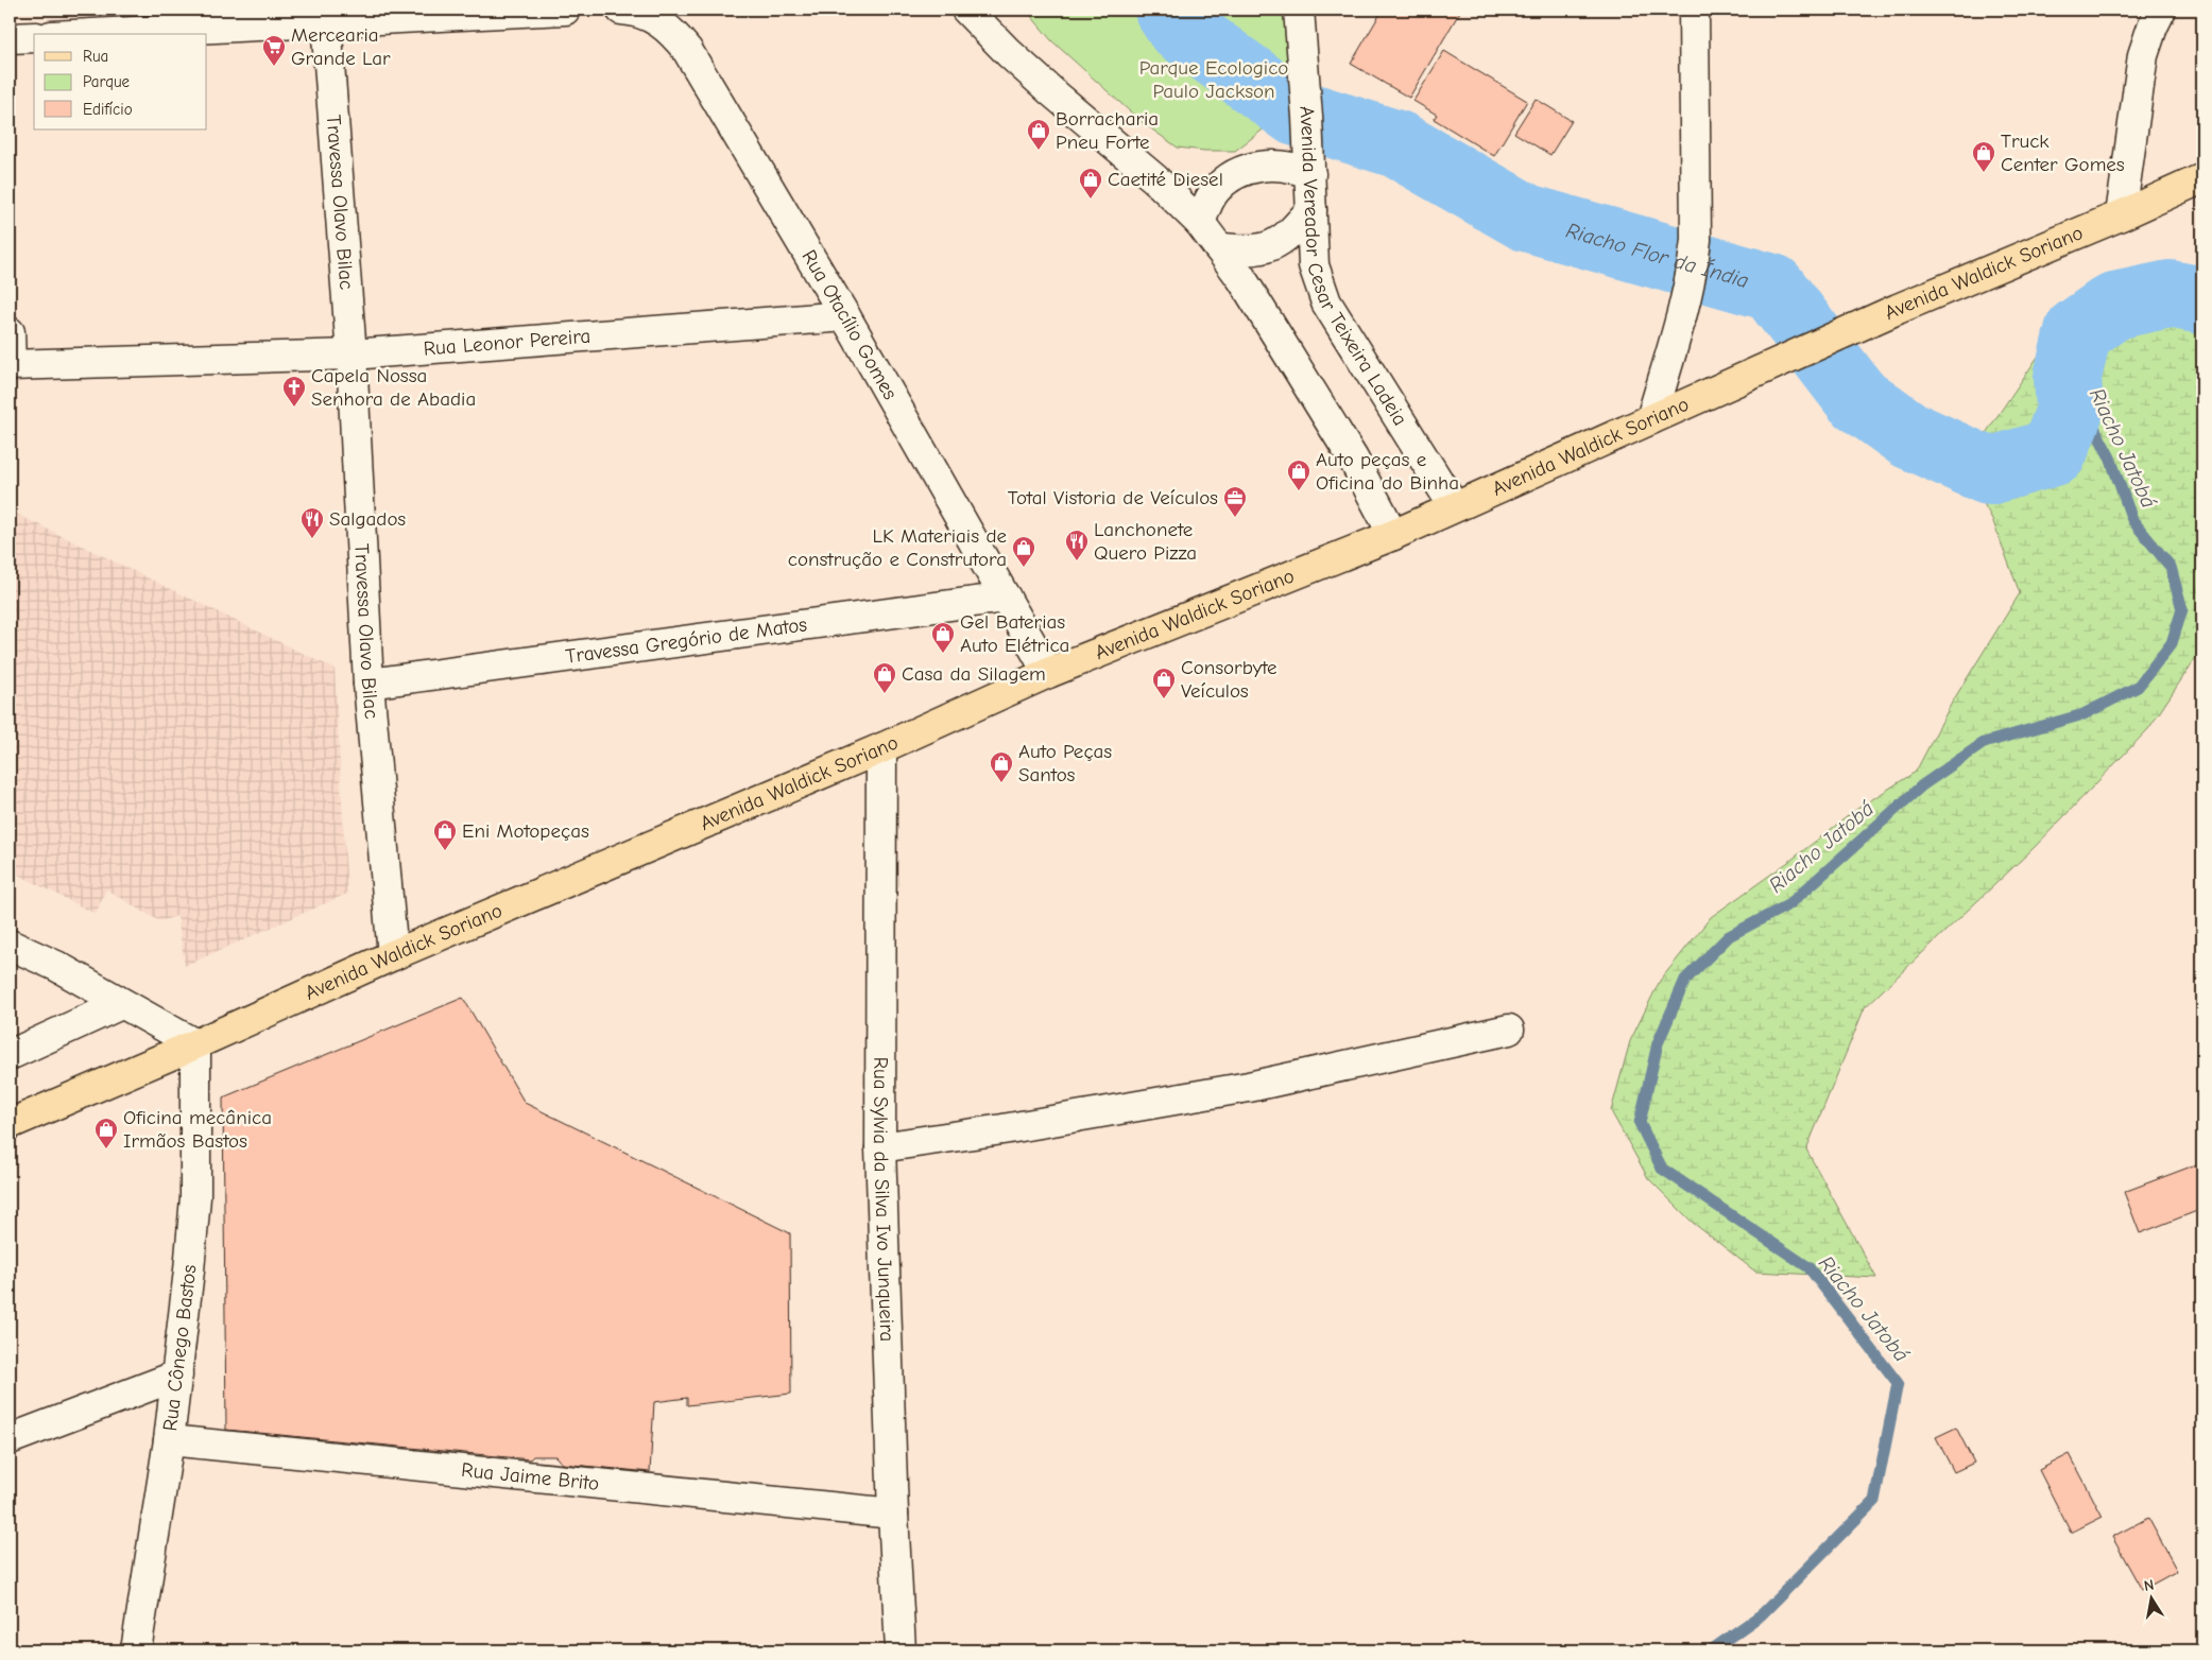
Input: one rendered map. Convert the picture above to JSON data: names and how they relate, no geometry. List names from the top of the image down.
{
  "streets": {
    "main road": ["Avenida Waldick Soriano"],
    "street": [
      "Travessa Olavo Bilac",
      "Avenida Vereador Cesar Teixeira Ladeia",
      "Rua Otacílio Gomes",
      "Rua Leonor Pereira",
      "Travessa Gregório de Matos",
      "Rua Sylvia da Silva Ivo Junqueira",
      "Rua Cônego Bastos",
      "Rua Jaime Brito"
    ]
  },
  "crossings": [
    ["Travessa Olavo Bilac", "Avenida Waldick Soriano"],
    ["Travessa Olavo Bilac", "Rua Leonor Pereira"],
    ["Travessa Olavo Bilac", "Travessa Gregório de Matos"],
    ["Avenida Vereador Cesar Teixeira Ladeia", "Avenida Waldick Soriano"],
    ["Avenida Waldick Soriano", "Rua Otacílio Gomes"],
    ["Avenida Waldick Soriano", "Rua Sylvia da Silva Ivo Junqueira"],
    ["Avenida Waldick Soriano", "Rua Cônego Bastos"],
    ["Rua Otacílio Gomes", "Rua Leonor Pereira"],
    ["Rua Otacílio Gomes", "Travessa Gregório de Matos"],
    ["Rua Sylvia da Silva Ivo Junqueira", "Rua Jaime Brito"],
    ["Rua Cônego Bastos", "Rua Jaime Brito"]
  ],
  "water": ["Riacho Flor da Índia", "Riacho Jatobá"],
  "parks": ["Parque Ecologico Paulo Jackson"],
  "places": {
    "supermarket": ["Mercearia Grande Lar"],
    "shop": [
      "Borracharia Pneu Forte",
      "Truck Center Gomes",
      "Caetité Diesel",
      "Auto peças e Oficina do Binha",
      "LK Materiais de construção e Construtora",
      "Gel Baterias Auto Elétrica",
      "Casa da Silagem",
      "Consorbyte Veículos",
      "Auto Peças Santos",
      "Eni Motopeças",
      "Oficina mecânica Irmãos Bastos"
    ],
    "church": ["Capela Nossa Senhora de Abadia"],
    "office": ["Total Vistoria de Veículos"],
    "restaurant": ["Salgados", "Lanchonete Quero Pizza"]
  },
  "legend": ["Rua", "Parque", "Edifício"],
  "north": "top"
}
